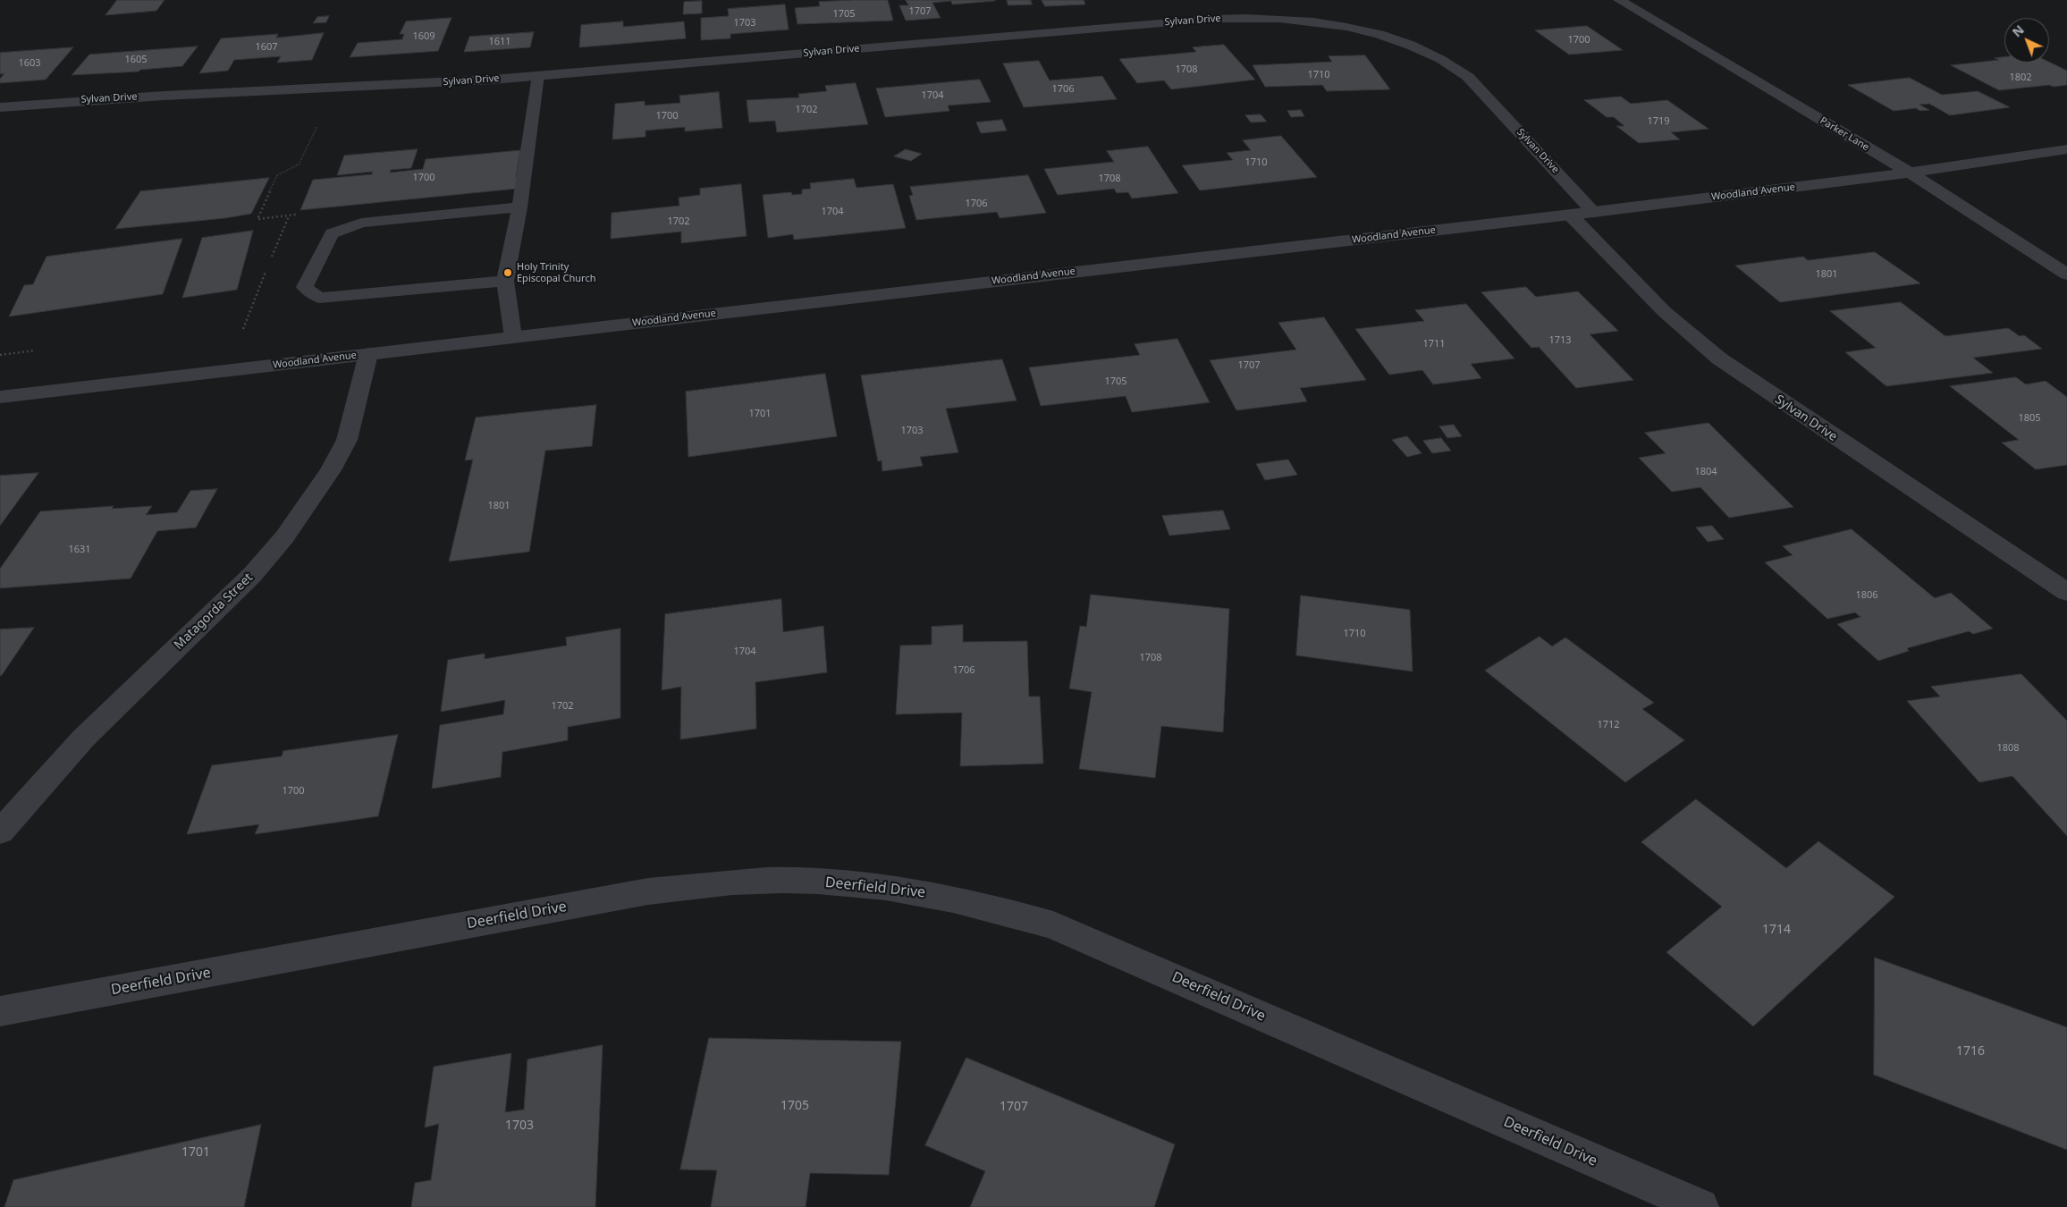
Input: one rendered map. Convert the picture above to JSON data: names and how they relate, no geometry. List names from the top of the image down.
{
  "streets": {
    "street": [
      "Sylvan Drive",
      "Parker Lane",
      "Woodland Avenue",
      "Matagorda Street",
      "Deerfield Drive"
    ]
  },
  "crossings": [
    ["Sylvan Drive", "Woodland Avenue"],
    ["Parker Lane", "Woodland Avenue"],
    ["Woodland Avenue", "Matagorda Street"]
  ],
  "places": ["Holy Trinity Episcopal Church"],
  "house_numbers": [
    "1707",
    "1705",
    "1703",
    "1609",
    "1700",
    "1611",
    "1607",
    "1605",
    "1603",
    "1708",
    "1710",
    "1802",
    "1706",
    "1704",
    "1702",
    "1700",
    "1719",
    "1710",
    "1700",
    "1708",
    "1706",
    "1704",
    "1702",
    "1801",
    "1713",
    "1711",
    "1707",
    "1705",
    "1701",
    "1805",
    "1703",
    "1804",
    "1801",
    "1631",
    "1806",
    "1710",
    "1704",
    "1708",
    "1706",
    "1702",
    "1712",
    "1808",
    "1700",
    "1714",
    "1716",
    "1705",
    "1707",
    "1703",
    "1701"
  ],
  "north": "top left"
}
